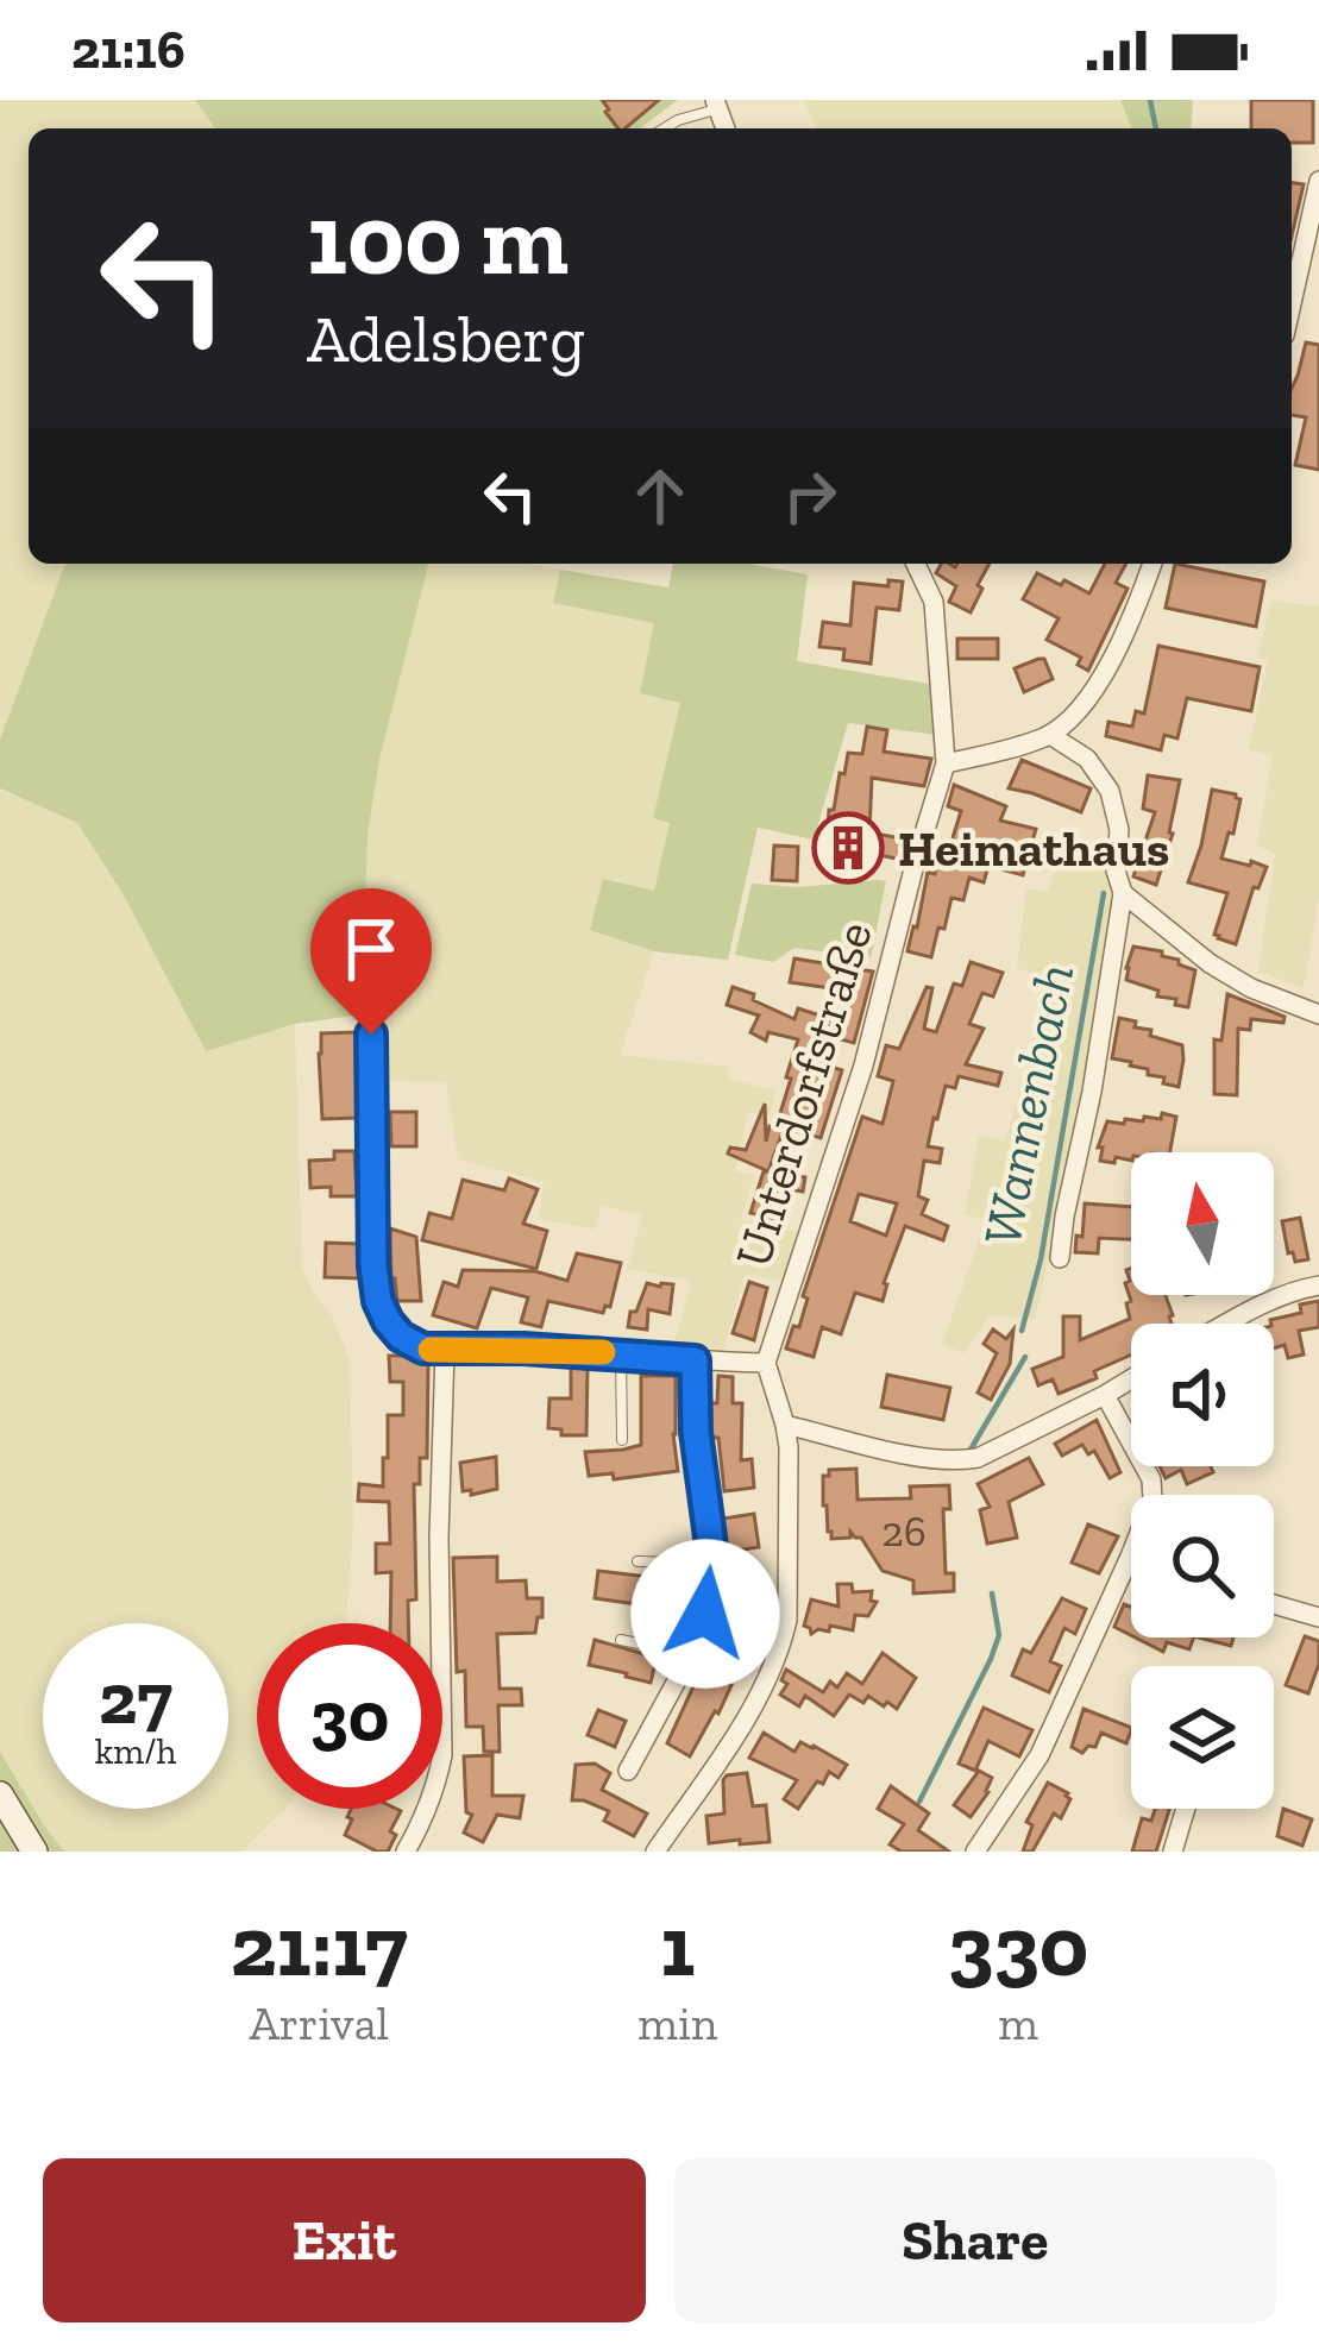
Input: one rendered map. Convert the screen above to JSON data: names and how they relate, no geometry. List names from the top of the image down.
{
  "streets": {
    "street": ["Unterdorfstraße"]
  },
  "water": ["Wannenbach"],
  "places": {
    "building": ["Heimathaus"]
  },
  "house_numbers": ["26"],
  "north": "top",
  "page": {
    "status": "21:16",
    "turn": ["100 m", "Adelsberg"],
    "speed": "27 km/h",
    "limit": "30",
    "eta": [
      "21:17",
      "Arrival",
      "1",
      "min",
      "330",
      "m"
    ],
    "buttons": ["Exit", "Share"]
  }
}
